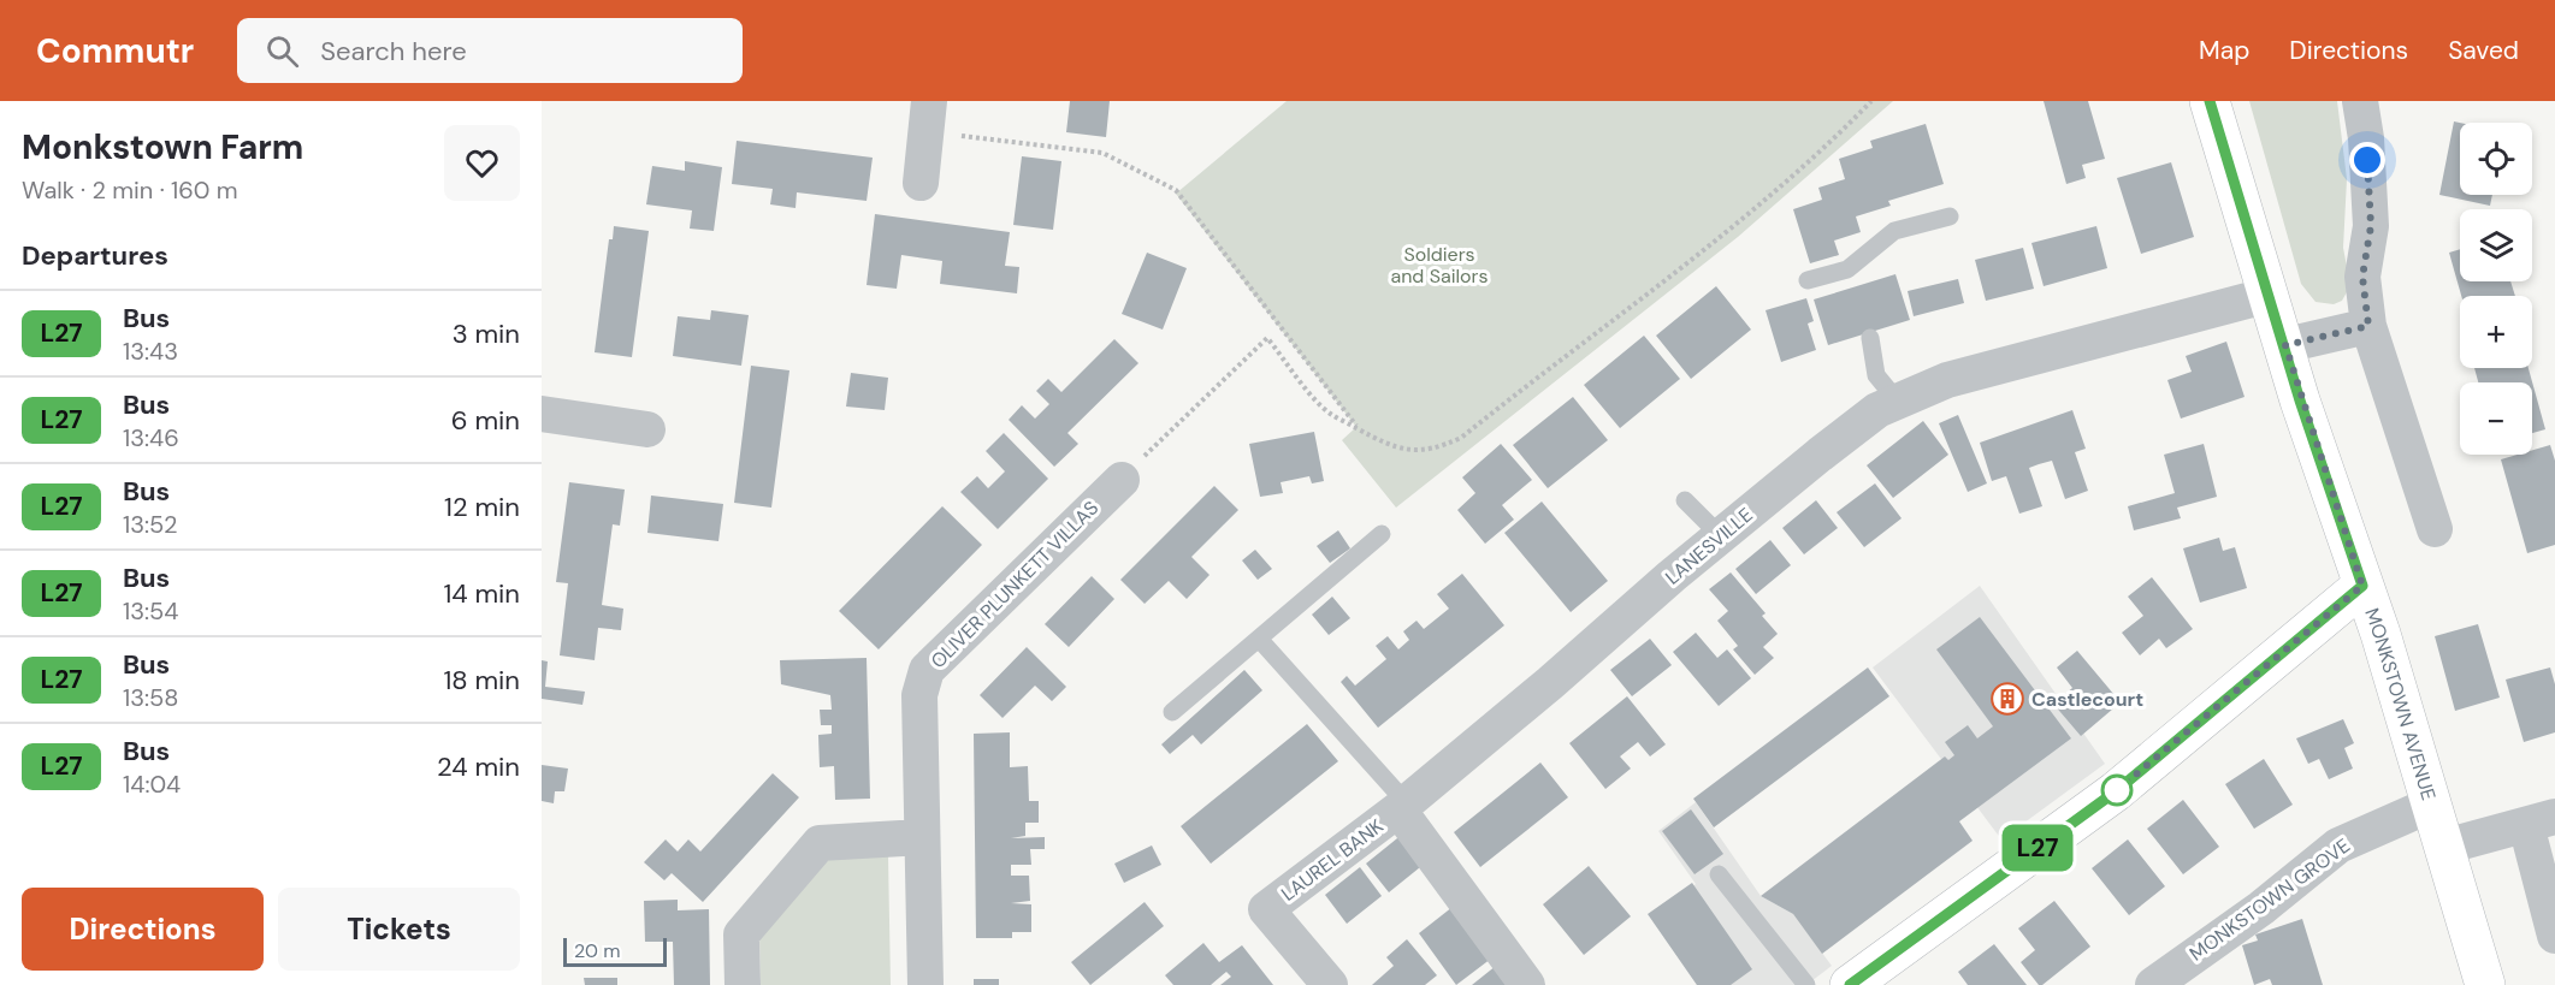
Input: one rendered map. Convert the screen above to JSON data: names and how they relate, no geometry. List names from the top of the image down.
{
  "streets": {
    "street": [
      "LANESVILLE",
      "OLIVER PLUNKETT VILLAS",
      "MONKSTOWN AVENUE",
      "LAUREL BANK",
      "MONKSTOWN GROVE"
    ]
  },
  "crossings": [
    ["LANESVILLE", "MONKSTOWN AVENUE"],
    ["LANESVILLE", "LAUREL BANK"],
    ["MONKSTOWN AVENUE", "MONKSTOWN GROVE"]
  ],
  "parks": ["Soldiers and Sailors"],
  "places": {
    "building": ["Castlecourt"]
  },
  "lines": ["bus line L27"],
  "scale_bar": "20 m",
  "page": {
    "header": "Commutr",
    "search": "Search here",
    "nav": ["Map", "Directions", "Saved"],
    "heading": [
      ["Monkstown Farm", "Walk · 2 min · 160 m"],
      "Departures"
    ],
    "on_map": "L27",
    "map_buttons": ["+", "−"],
    "list": [
      {
        "mark": "L27",
        "name": "Bus",
        "note": "13:43",
        "value": "3 min"
      },
      {
        "mark": "L27",
        "name": "Bus",
        "note": "13:46",
        "value": "6 min"
      },
      {
        "mark": "L27",
        "name": "Bus",
        "note": "13:52",
        "value": "12 min"
      },
      {
        "mark": "L27",
        "name": "Bus",
        "note": "13:54",
        "value": "14 min"
      },
      {
        "mark": "L27",
        "name": "Bus",
        "note": "13:58",
        "value": "18 min"
      },
      {
        "mark": "L27",
        "name": "Bus",
        "note": "14:04",
        "value": "24 min"
      }
    ],
    "buttons": ["Directions", "Tickets"],
    "scale": "20 m"
  }
}
